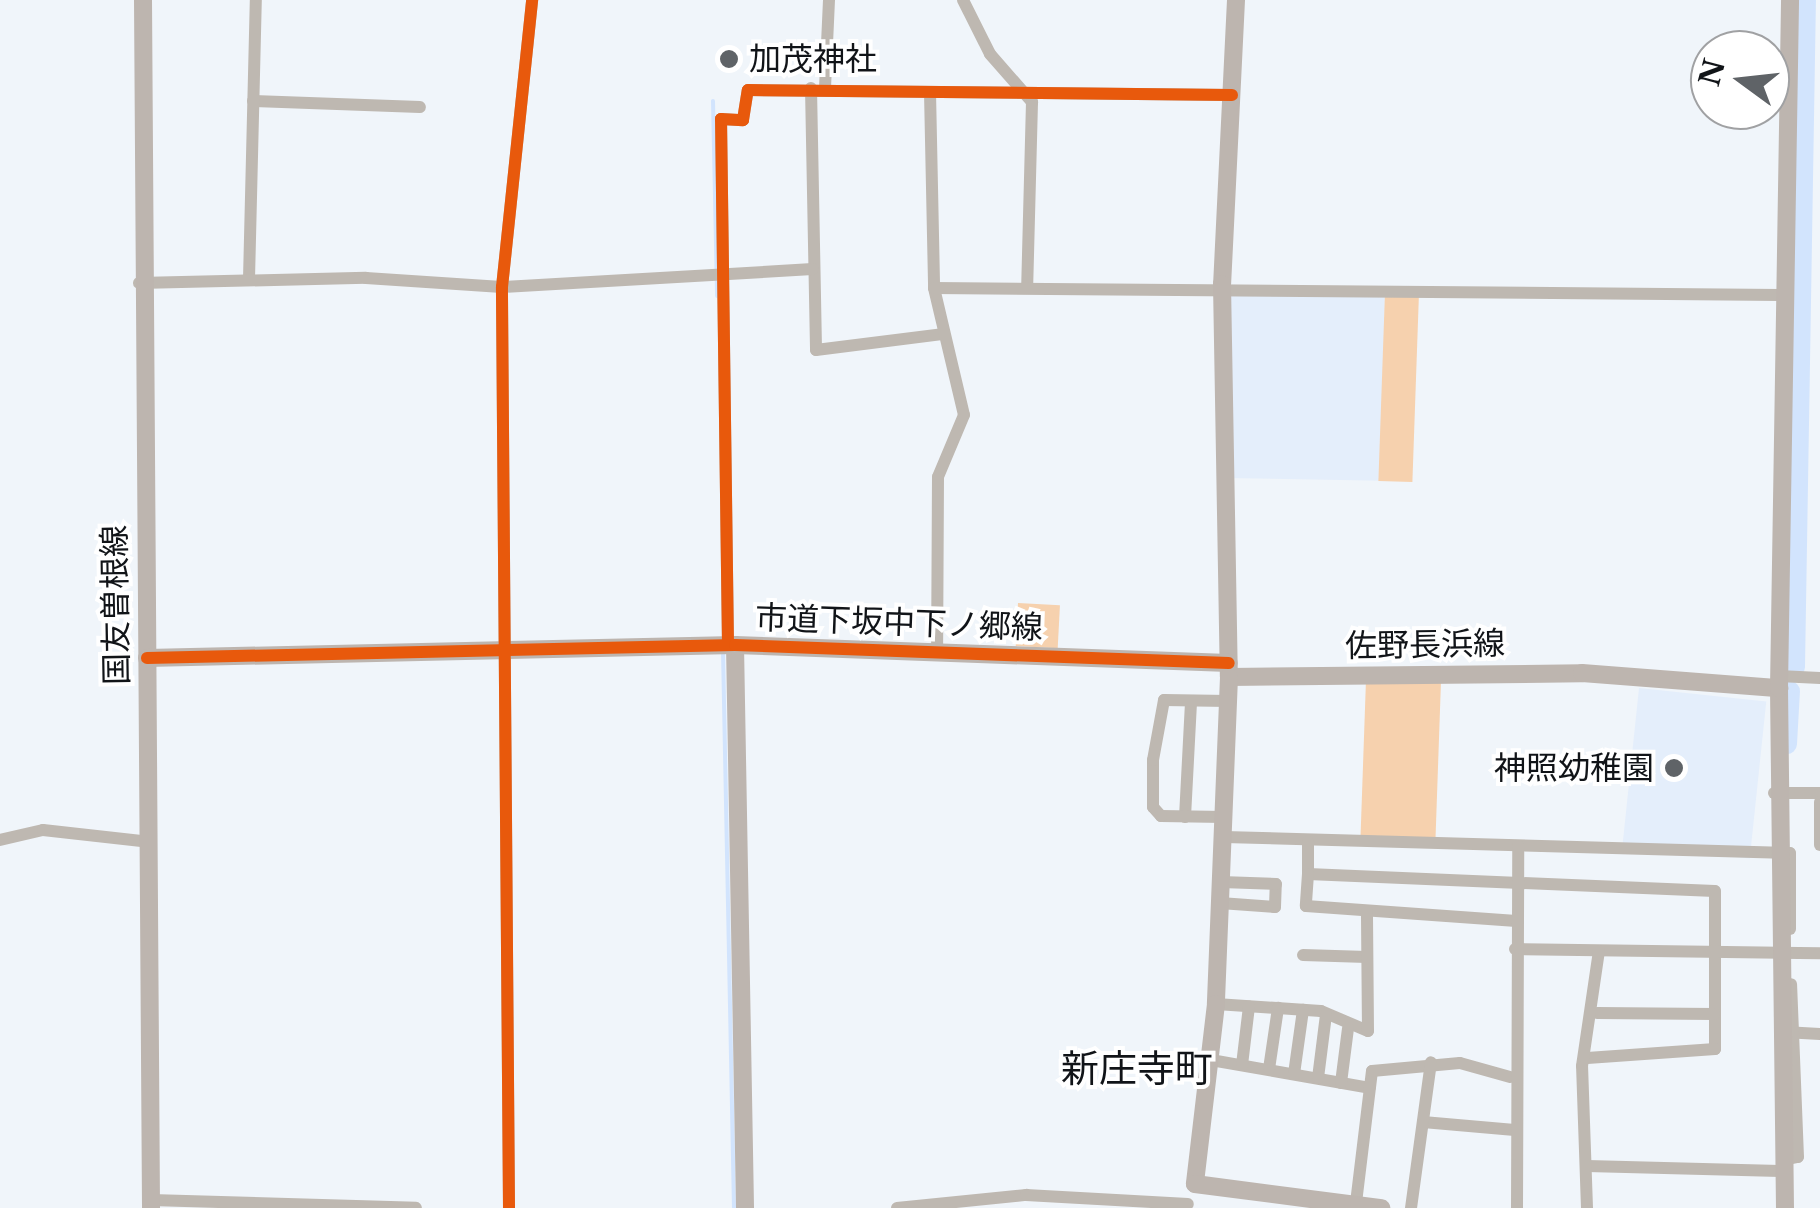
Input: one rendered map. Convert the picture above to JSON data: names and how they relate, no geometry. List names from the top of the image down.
{
  "streets": {
    "street": ["国友曽根線", "市道下坂中下ノ郷線", "佐野長浜線"]
  },
  "crossings": [
    ["国友曽根線", "市道下坂中下ノ郷線"],
    ["市道下坂中下ノ郷線", "佐野長浜線"]
  ],
  "districts": ["新庄寺町"],
  "places": ["加茂神社", "神照幼稚園"],
  "north": "left"
}
